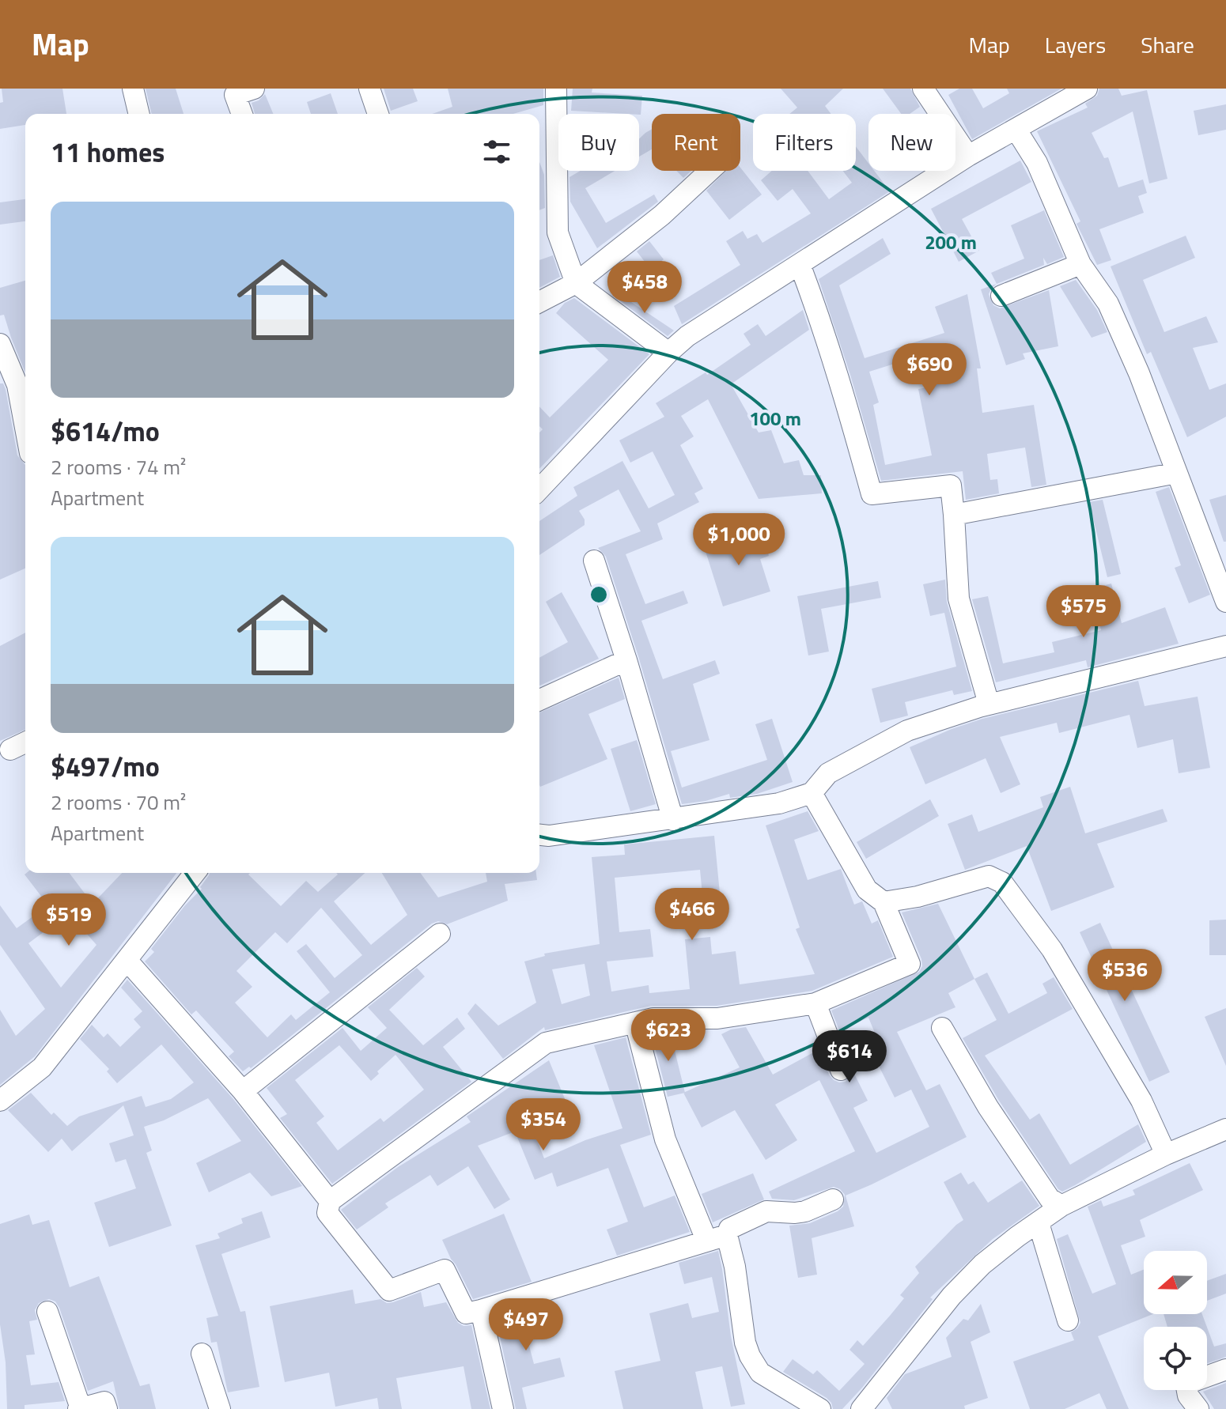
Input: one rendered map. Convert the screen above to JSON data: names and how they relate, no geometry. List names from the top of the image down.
{
  "north": "left",
  "page": {
    "header": "Map",
    "nav": ["Map", "Layers", "Share"],
    "chip": [
      "Buy",
      "Rent",
      "Filters",
      "New"
    ],
    "heading": "11 homes",
    "list": [
      {
        "name": "$614/mo",
        "note": "2 rooms · 74 m² · Apartment"
      },
      {
        "name": "$497/mo",
        "note": "2 rooms · 70 m² · Apartment"
      }
    ],
    "price": [
      "$458",
      "$690",
      "$1,000",
      "$575",
      "$466",
      "$519",
      "$536",
      "$623",
      "$614",
      "$354",
      "$497"
    ]
  },
  "rings": ["200 m", "100 m"]
}
